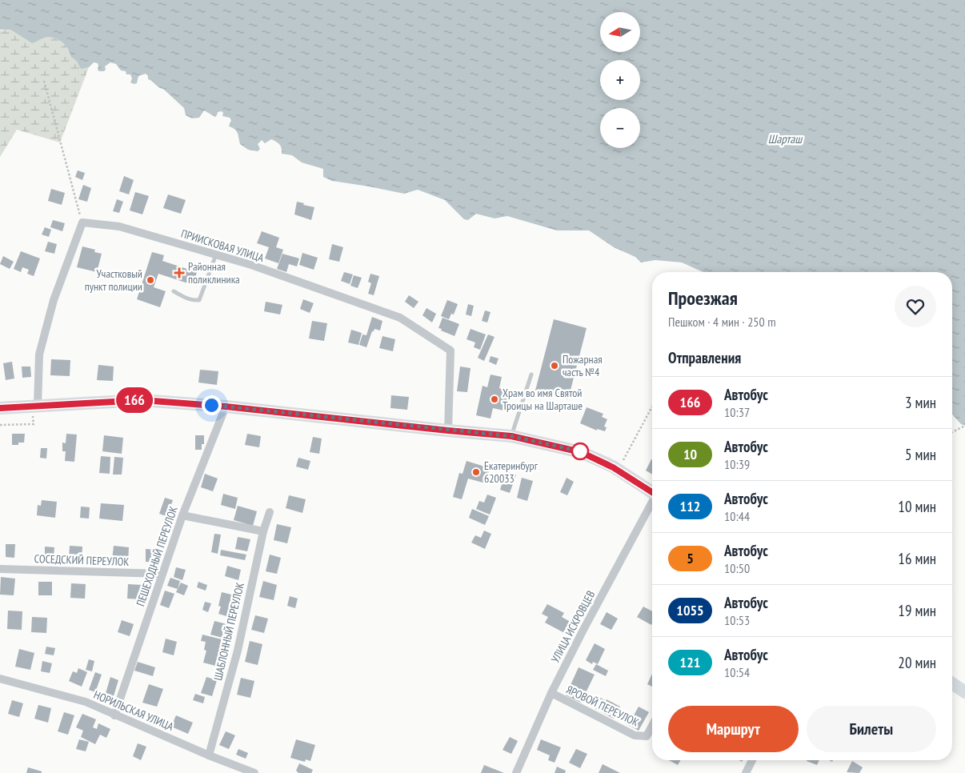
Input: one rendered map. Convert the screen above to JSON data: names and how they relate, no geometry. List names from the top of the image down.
{
  "streets": {
    "street": [
      "ПРИИСКОВАЯ УЛИЦА",
      "ПЕШЕХОДНЫЙ ПЕРЕУЛОК",
      "СОСЕДСКИЙ ПЕРЕУЛОК",
      "УЛИЦА ИСКРОВЦЕВ",
      "ШАБЛОННЫЙ ПЕРЕУЛОК",
      "ЯРОВОЙ ПЕРЕУЛОК",
      "НОРИЛЬСКАЯ УЛИЦА"
    ]
  },
  "crossings": [
    ["ПЕШЕХОДНЫЙ ПЕРЕУЛОК", "СОСЕДСКИЙ ПЕРЕУЛОК"],
    ["ПЕШЕХОДНЫЙ ПЕРЕУЛОК", "НОРИЛЬСКАЯ УЛИЦА"],
    ["УЛИЦА ИСКРОВЦЕВ", "ЯРОВОЙ ПЕРЕУЛОК"],
    ["ШАБЛОННЫЙ ПЕРЕУЛОК", "НОРИЛЬСКАЯ УЛИЦА"]
  ],
  "water": ["Шарташ"],
  "places": {
    "health": ["Районная поликлиника"],
    "other": [
      "Участковый пункт полиции",
      "Пожарная часть №4",
      "Храм во имя Святой Троицы на Шарташе",
      "Екатеринбург 620033"
    ]
  },
  "lines": ["bus line 166"],
  "north": "left",
  "page": {
    "on_map": "166",
    "map_buttons": ["+", "−"],
    "heading": [
      ["Проезжая", "Пешком · 4 мин · 250 m"],
      "Отправления"
    ],
    "list": [
      {
        "mark": "166",
        "name": "Автобус",
        "note": "10:37",
        "value": "3 мин"
      },
      {
        "mark": "10",
        "name": "Автобус",
        "note": "10:39",
        "value": "5 мин"
      },
      {
        "mark": "112",
        "name": "Автобус",
        "note": "10:44",
        "value": "10 мин"
      },
      {
        "mark": "5",
        "name": "Автобус",
        "note": "10:50",
        "value": "16 мин"
      },
      {
        "mark": "1055",
        "name": "Автобус",
        "note": "10:53",
        "value": "19 мин"
      },
      {
        "mark": "121",
        "name": "Автобус",
        "note": "10:54",
        "value": "20 мин"
      }
    ],
    "buttons": ["Маршрут", "Билеты"]
  }
}
